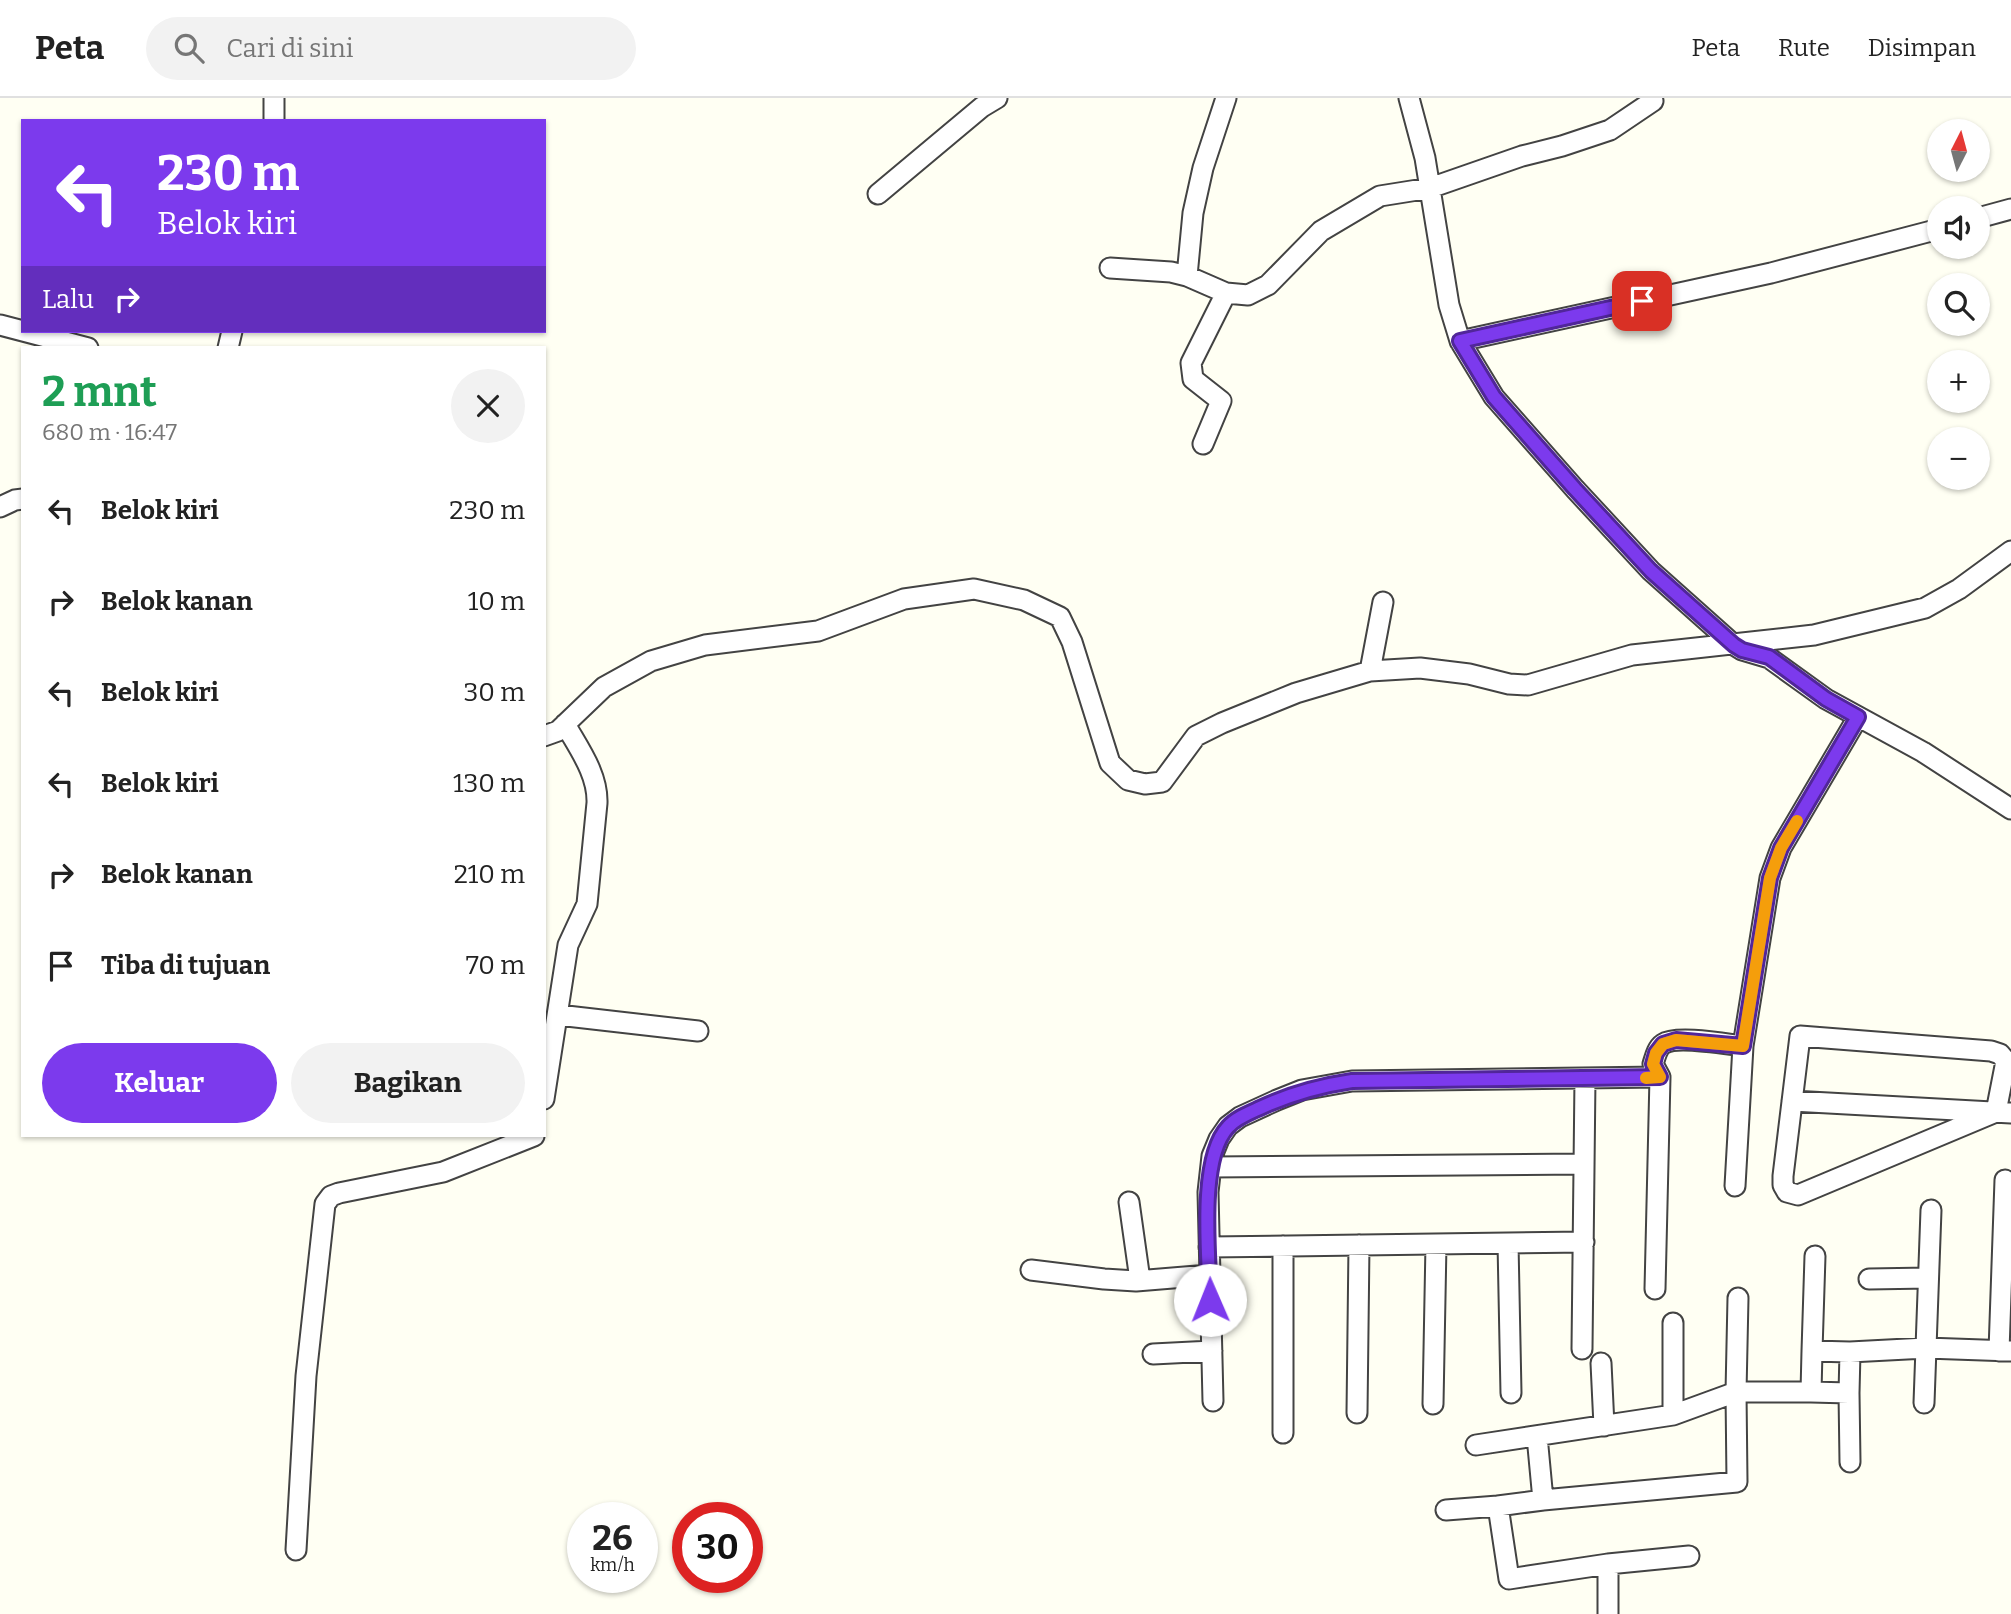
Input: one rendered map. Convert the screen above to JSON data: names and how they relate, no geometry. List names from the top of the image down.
{
  "north": "top",
  "page": {
    "header": "Peta",
    "search": "Cari di sini",
    "nav": ["Peta", "Rute", "Disimpan"],
    "map_buttons": ["+", "−"],
    "turn": ["230 m", "Belok kiri"],
    "then": "Lalu",
    "heading": ["2 mnt", "680 m · 16:47"],
    "list": [
      {
        "name": "Belok kiri",
        "value": "230 m"
      },
      {
        "name": "Belok kanan",
        "value": "10 m"
      },
      {
        "name": "Belok kiri",
        "value": "30 m"
      },
      {
        "name": "Belok kiri",
        "value": "130 m"
      },
      {
        "name": "Belok kanan",
        "value": "210 m"
      },
      {
        "name": "Tiba di tujuan",
        "value": "70 m"
      }
    ],
    "buttons": ["Keluar", "Bagikan"],
    "speed": "26 km/h",
    "limit": "30"
  }
}
